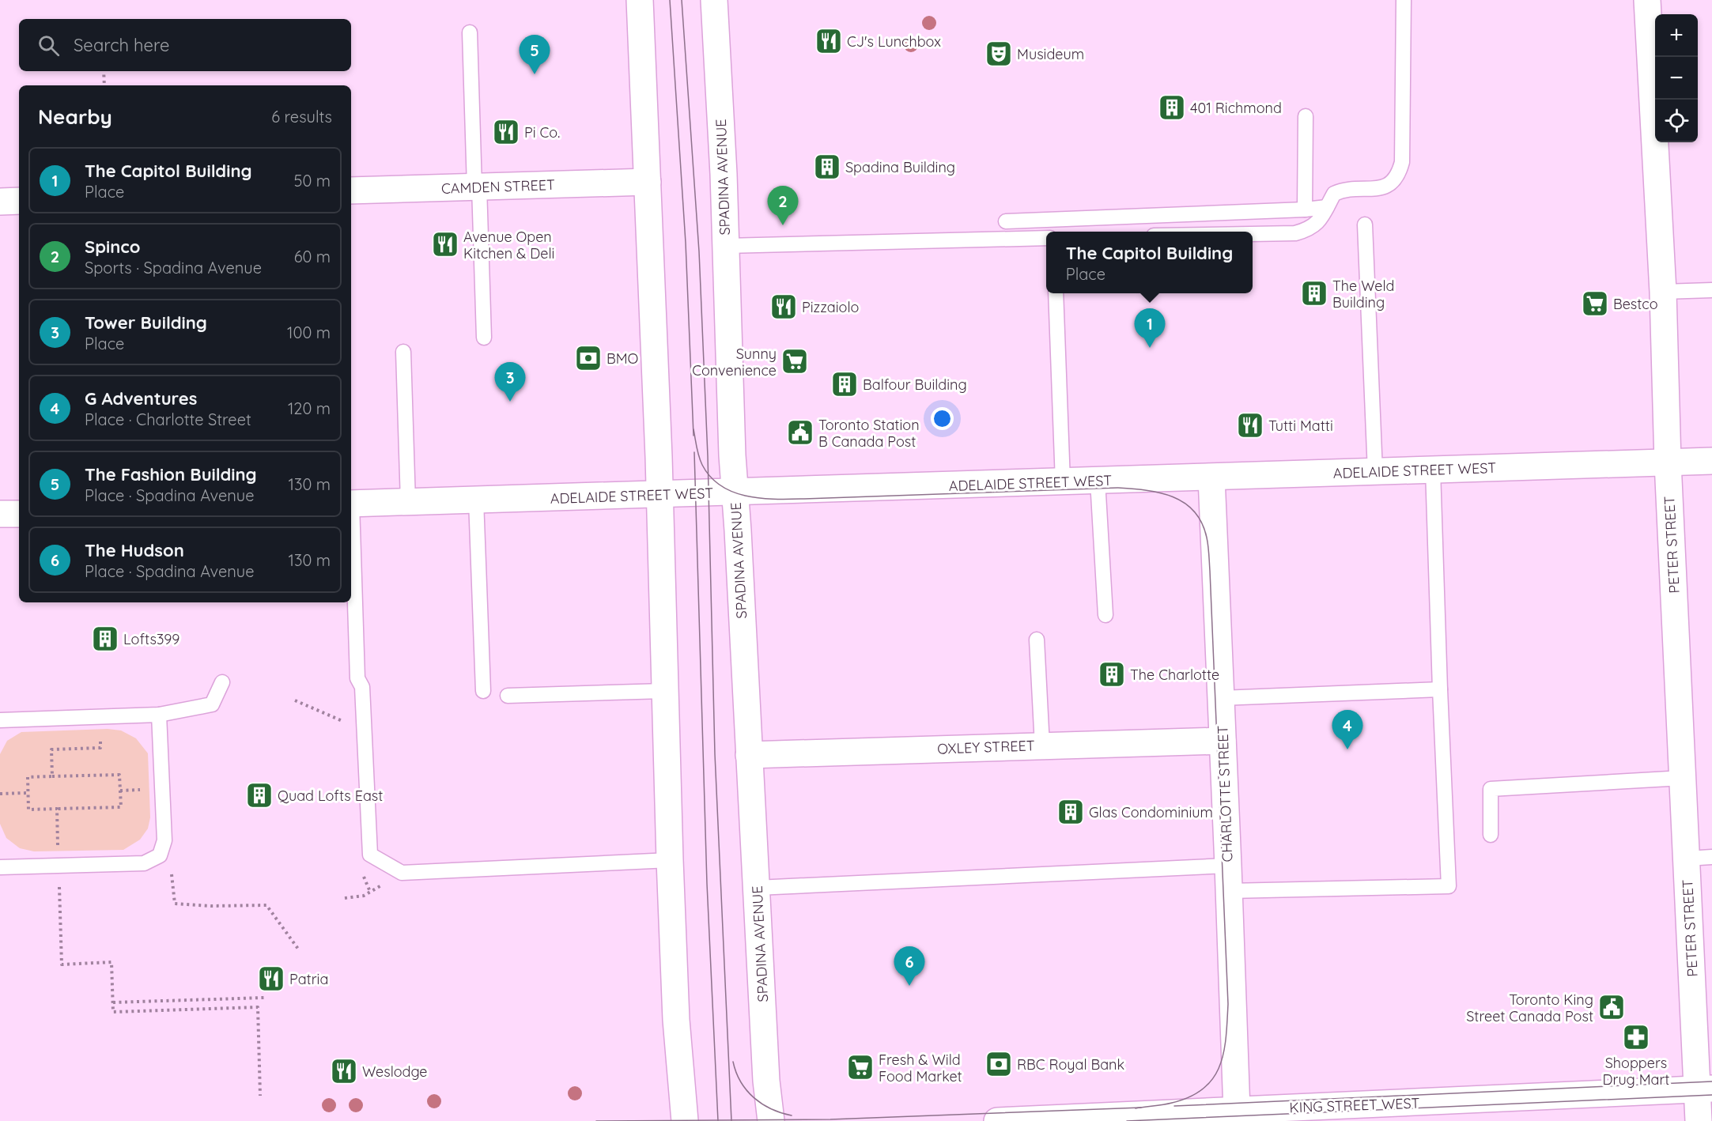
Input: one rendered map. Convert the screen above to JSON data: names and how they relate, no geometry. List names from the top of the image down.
{
  "streets": {
    "main road": [
      "SPADINA AVENUE",
      "CAMDEN STREET",
      "ADELAIDE STREET WEST",
      "PETER STREET",
      "OXLEY STREET",
      "CHARLOTTE STREET",
      "KING STREET WEST"
    ]
  },
  "crossings": [
    ["SPADINA AVENUE", "ADELAIDE STREET WEST"],
    ["SPADINA AVENUE", "OXLEY STREET"],
    ["ADELAIDE STREET WEST", "PETER STREET"],
    ["ADELAIDE STREET WEST", "CHARLOTTE STREET"],
    ["PETER STREET", "KING STREET WEST"],
    ["OXLEY STREET", "CHARLOTTE STREET"],
    ["CHARLOTTE STREET", "KING STREET WEST"]
  ],
  "places": {
    "restaurant": [
      "CJ's Lunchbox",
      "Pi Co.",
      "Avenue Open Kitchen & Deli",
      "Pizzaiolo",
      "Tutti Matti",
      "Patria",
      "Weslodge"
    ],
    "theatre": ["Musideum"],
    "building": [
      "401 Richmond",
      "Spadina Building",
      "The Weld Building",
      "Balfour Building",
      "Lofts399",
      "The Charlotte",
      "Quad Lofts East",
      "Glas Condominium"
    ],
    "supermarket": ["Bestco", "Sunny Convenience", "Fresh & Wild Food Market"],
    "bank": ["BMO", "RBC Royal Bank"],
    "public building": ["Toronto Station B Canada Post", "Toronto King Street Canada Post"],
    "pharmacy": ["Shoppers Drug Mart"]
  },
  "page": {
    "map_buttons": ["+", "−"],
    "search": "Search here",
    "pins": [
      "5",
      "2",
      "1",
      "3",
      "4",
      "6"
    ],
    "heading": ["Nearby", "6 results"],
    "list": [
      {
        "mark": "1",
        "name": "The Capitol Building",
        "note": "Place",
        "value": "50 m"
      },
      {
        "mark": "2",
        "name": "Spinco",
        "note": "Sports · Spadina Avenue",
        "value": "60 m"
      },
      {
        "mark": "3",
        "name": "Tower Building",
        "note": "Place",
        "value": "100 m"
      },
      {
        "mark": "4",
        "name": "G Adventures",
        "note": "Place · Charlotte Street",
        "value": "120 m"
      },
      {
        "mark": "5",
        "name": "The Fashion Building",
        "note": "Place · Spadina Avenue",
        "value": "130 m"
      },
      {
        "mark": "6",
        "name": "The Hudson",
        "note": "Place · Spadina Avenue",
        "value": "130 m"
      }
    ],
    "popup": ["The Capitol Building", "Place"]
  }
}
